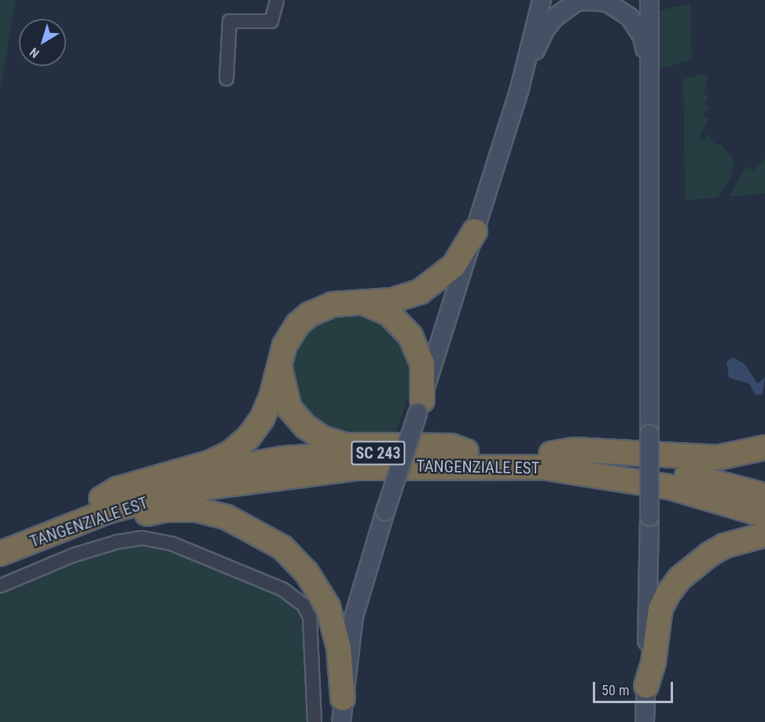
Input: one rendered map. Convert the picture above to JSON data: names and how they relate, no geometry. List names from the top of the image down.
{
  "streets": {
    "highway": ["SC 243", "TANGENZIALE EST"]
  },
  "scale_bar": "50 m",
  "north": "bottom left"
}
